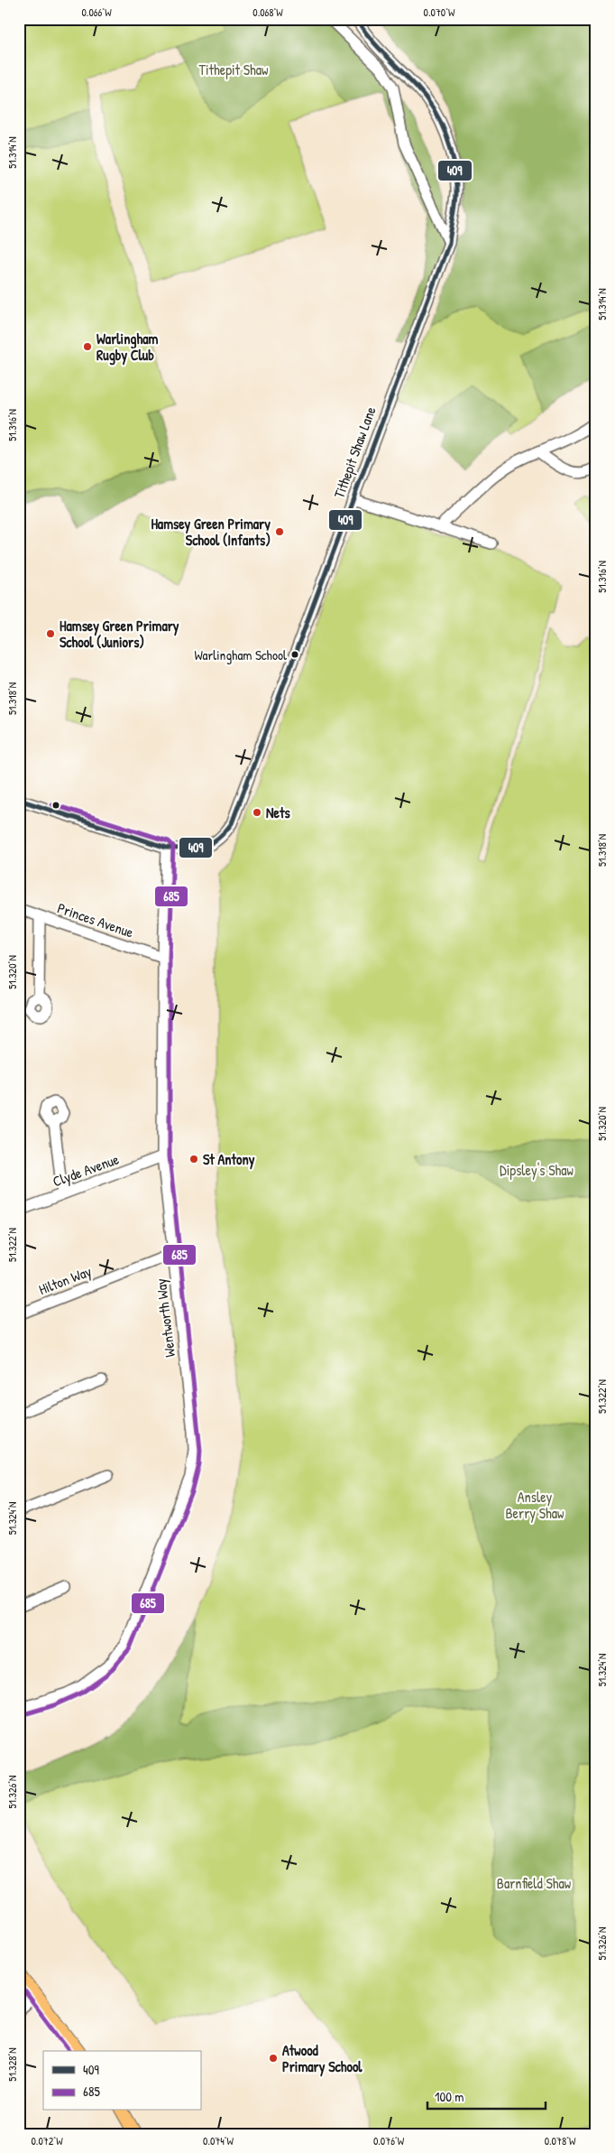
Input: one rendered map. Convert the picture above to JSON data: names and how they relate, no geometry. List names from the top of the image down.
{
  "streets": {
    "street": [
      "Tithepit Shaw Lane",
      "Princes Avenue",
      "Clyde Avenue",
      "Hilton Way",
      "Wentworth Way"
    ]
  },
  "crossings": [
    ["Tithepit Shaw Lane", "Wentworth Way"],
    ["Princes Avenue", "Wentworth Way"],
    ["Clyde Avenue", "Wentworth Way"],
    ["Hilton Way", "Wentworth Way"]
  ],
  "parks": [
    "Tithepit Shaw",
    "Dipsley's Shaw",
    "Ansley Berry Shaw",
    "Barnfield Shaw"
  ],
  "places": [
    "Warlingham Rugby Club",
    "Hamsey Green Primary School (Infants)",
    "Hamsey Green Primary School (Juniors)",
    "Warlingham School",
    "Nets",
    "St Antony",
    "Atwood Primary School"
  ],
  "lines": ["transit line 409", "transit line 685"],
  "legend": ["409", "685"],
  "scale_bar": "100 m",
  "coordinates": [
    "0.066°W",
    "0.068°W",
    "0.070°W",
    "51.314°N",
    "51.316°N",
    "51.318°N",
    "51.320°N",
    "51.322°N",
    "51.324°N",
    "51.326°N",
    "51.328°N",
    "0.072°W",
    "0.074°W",
    "0.076°W",
    "0.078°W"
  ]
}
